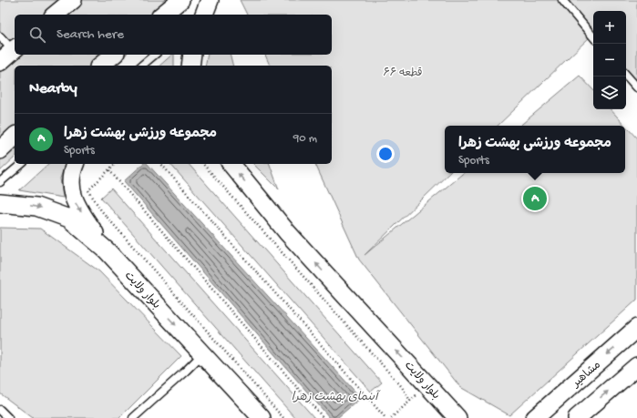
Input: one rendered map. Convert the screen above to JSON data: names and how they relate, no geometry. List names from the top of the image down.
{
  "streets": {
    "street": ["بلوار ولایت", "مشاهیر"]
  },
  "water": ["آبنمای بهشت زهرا"],
  "parks": ["قطعه ۶۶"],
  "page": {
    "map_buttons": ["+", "−"],
    "search": "Search here",
    "heading": "Nearby",
    "list": [
      {
        "mark": "A",
        "name": "مجموعه ورزشی بهشت زهرا",
        "note": "Sports",
        "value": "90 m"
      }
    ],
    "popup": ["مجموعه ورزشی بهشت زهرا", "Sports"],
    "pins": "A"
  }
}
